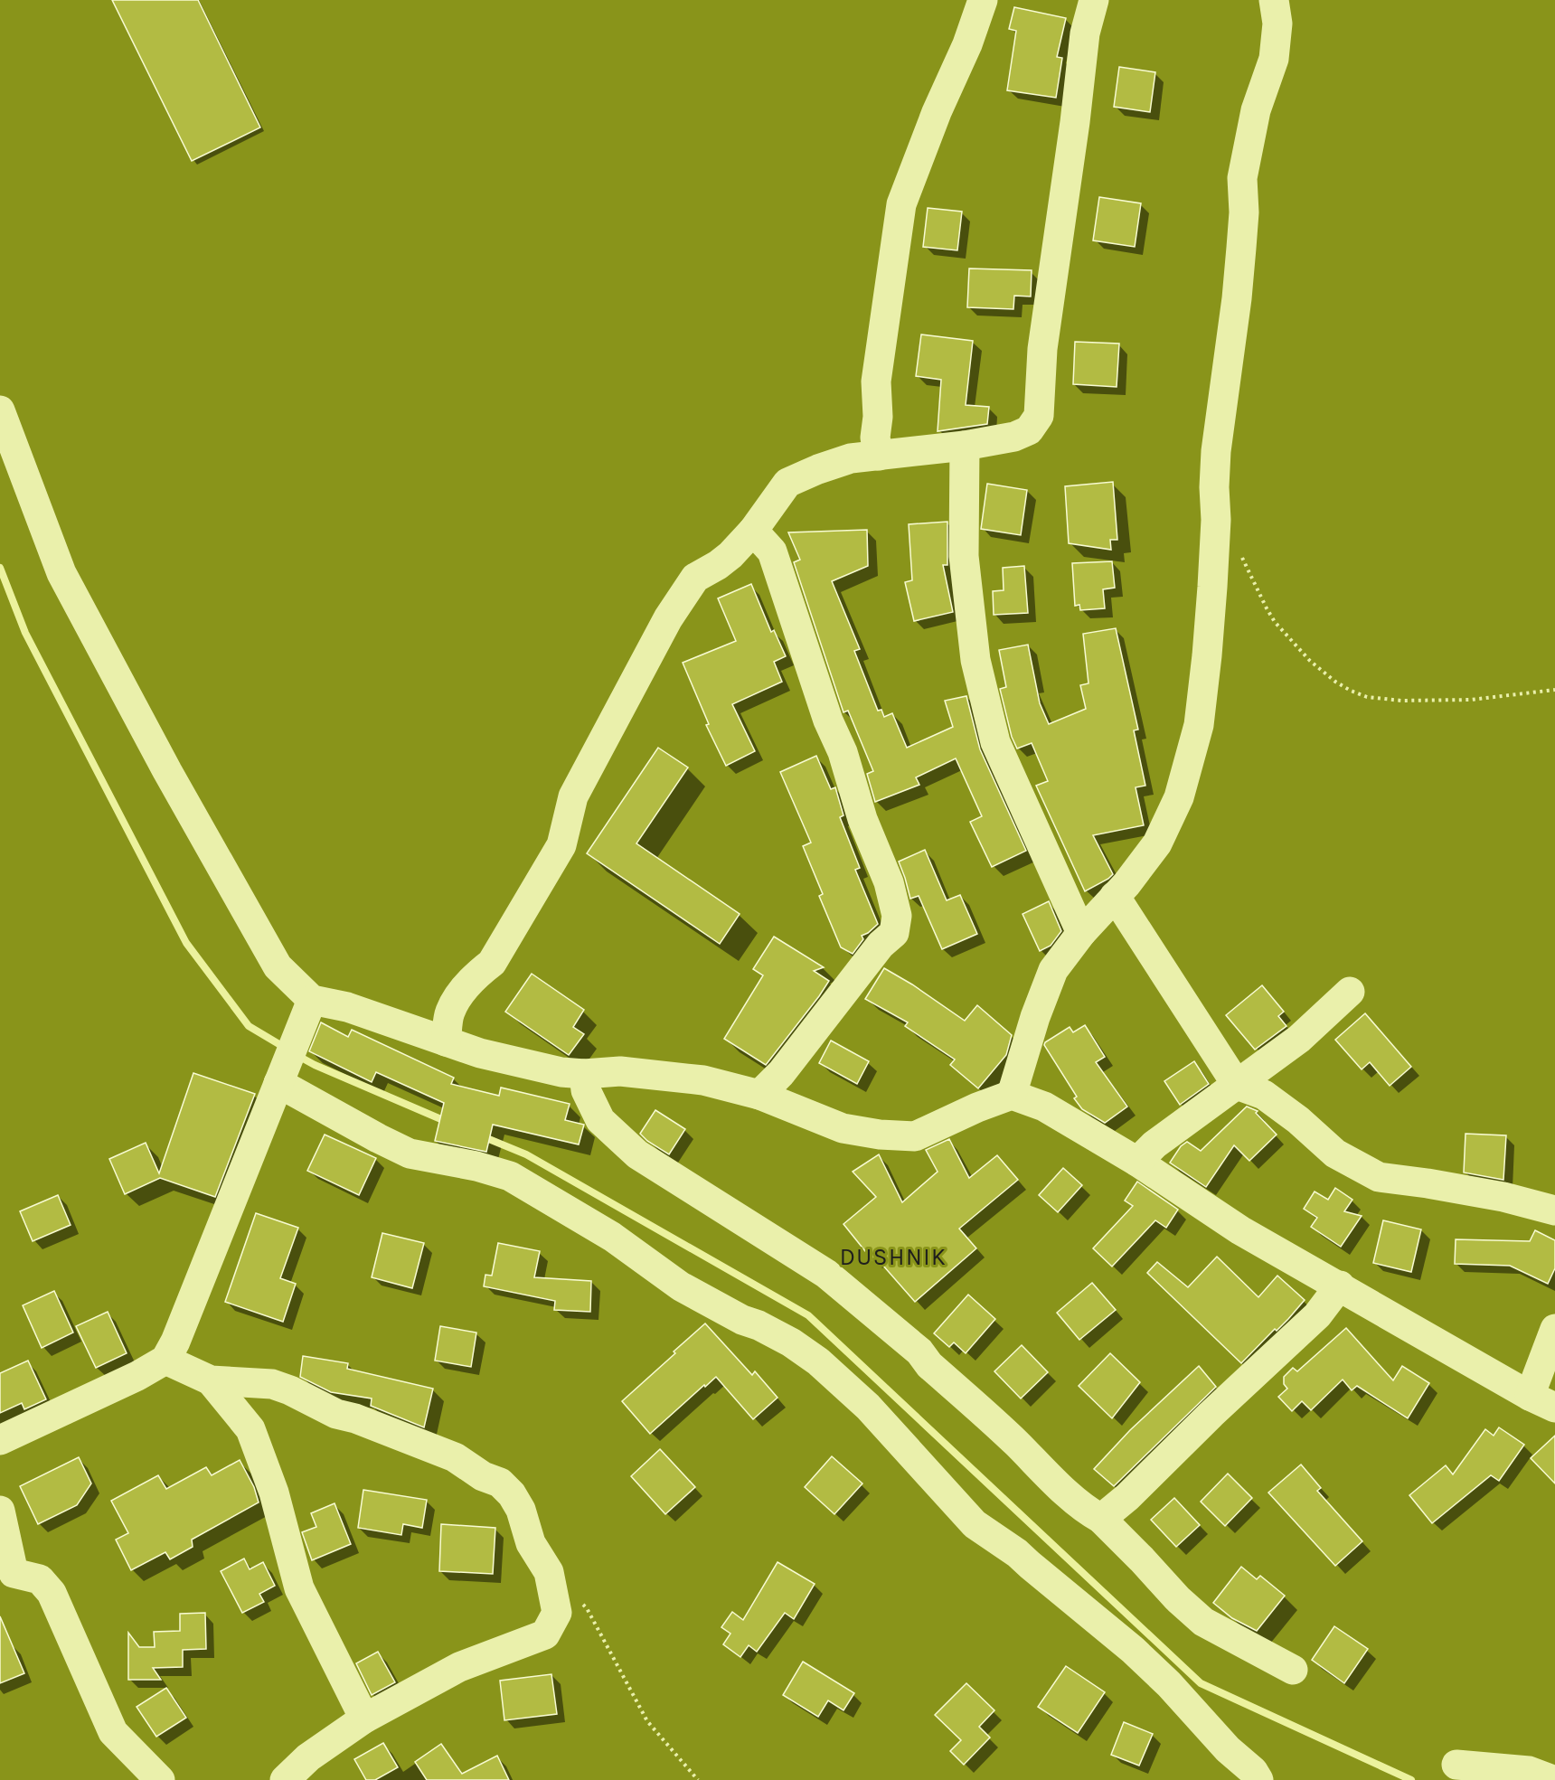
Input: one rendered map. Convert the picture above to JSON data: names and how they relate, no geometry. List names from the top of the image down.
{
  "districts": ["DUSHNIK"]
}
